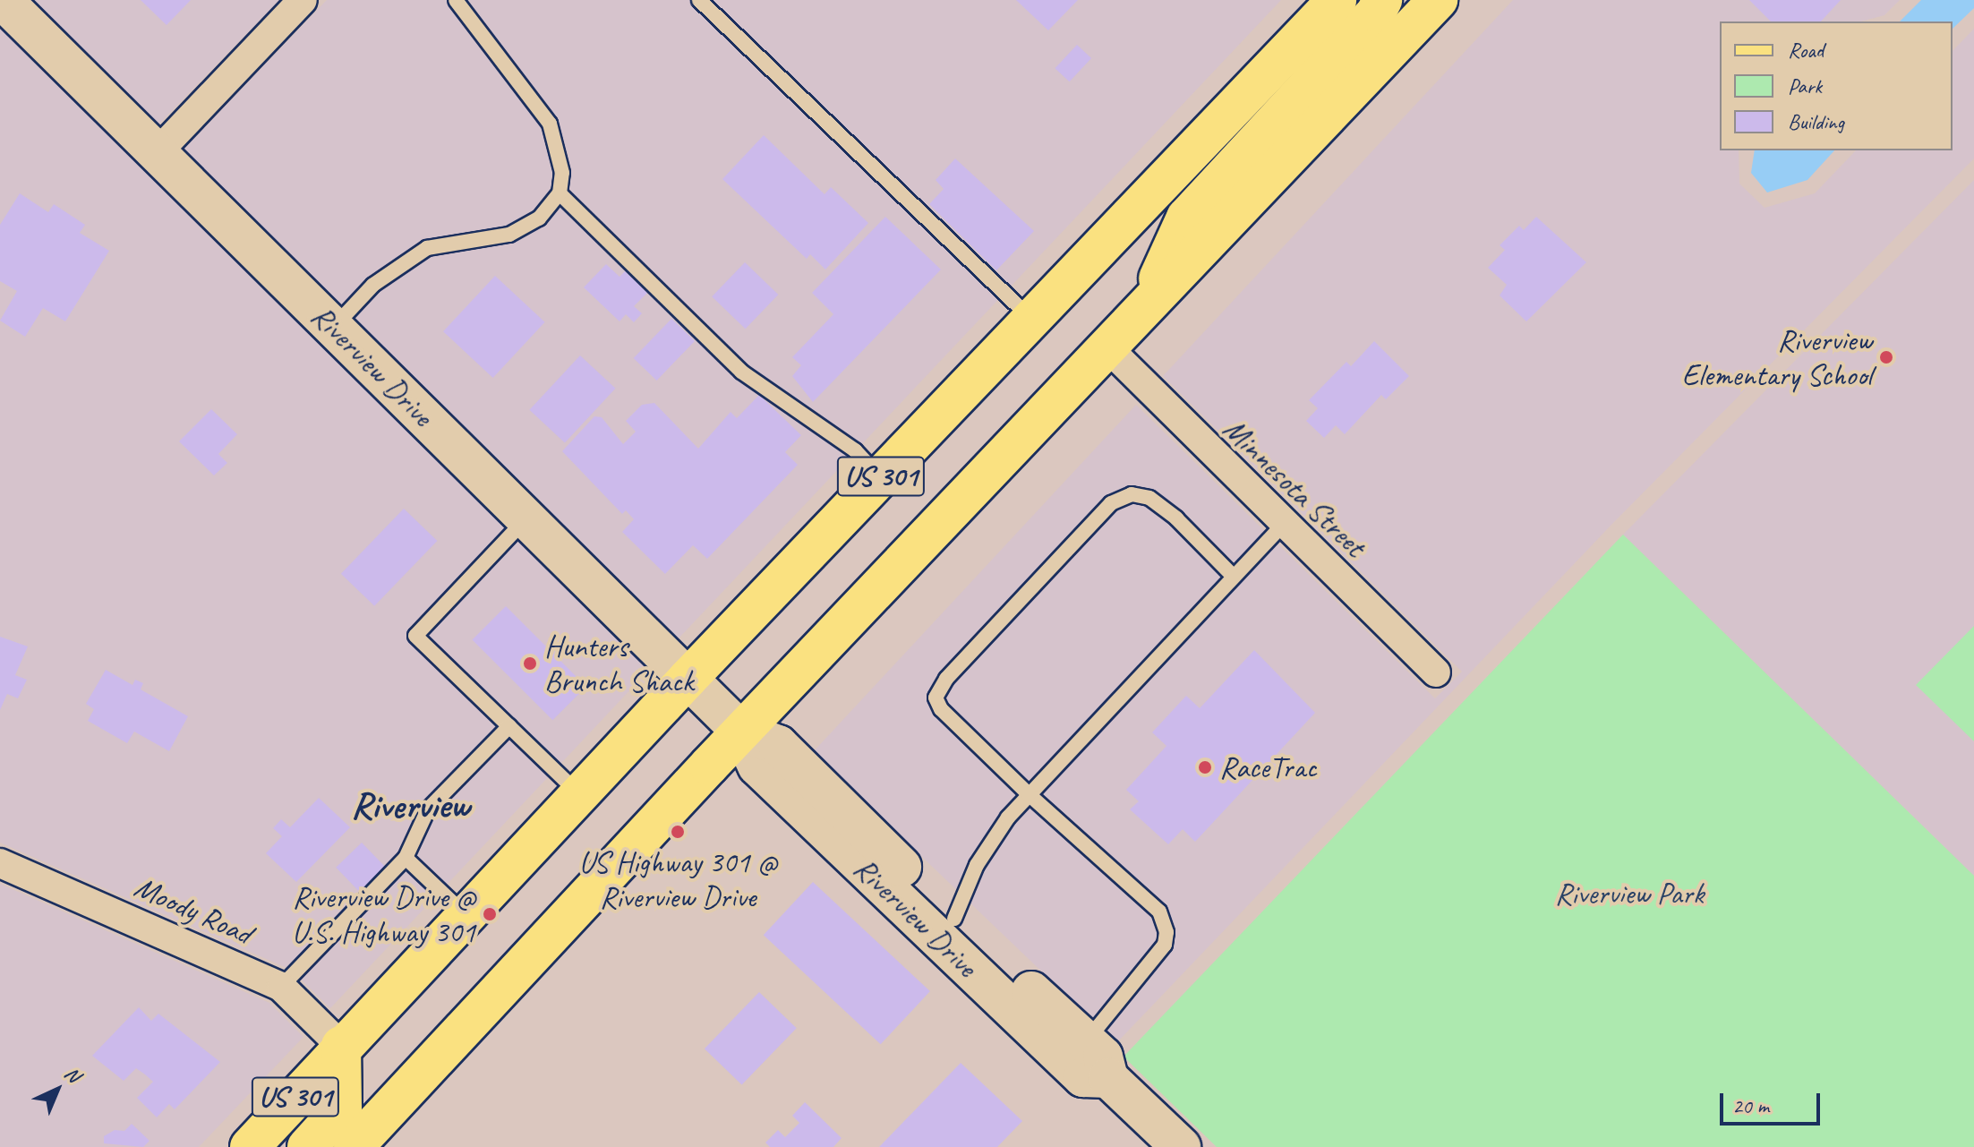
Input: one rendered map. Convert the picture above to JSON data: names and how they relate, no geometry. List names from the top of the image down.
{
  "streets": {
    "main road": ["US 301"],
    "street": ["Riverview Drive", "Minnesota Street", "Moody Road"]
  },
  "crossings": [
    ["Riverview Drive", "US 301"],
    ["US 301", "Minnesota Street"],
    ["US 301", "Moody Road"]
  ],
  "districts": ["Riverview"],
  "parks": ["Riverview Park"],
  "places": [
    "Riverview Elementary School",
    "Hunters Brunch Shack",
    "RaceTrac",
    "US Highway 301 @ Riverview Drive",
    "Riverview Drive @ U.S. Highway 301"
  ],
  "legend": ["Road", "Park", "Building"],
  "scale_bar": "20 m",
  "north": "top right"
}
